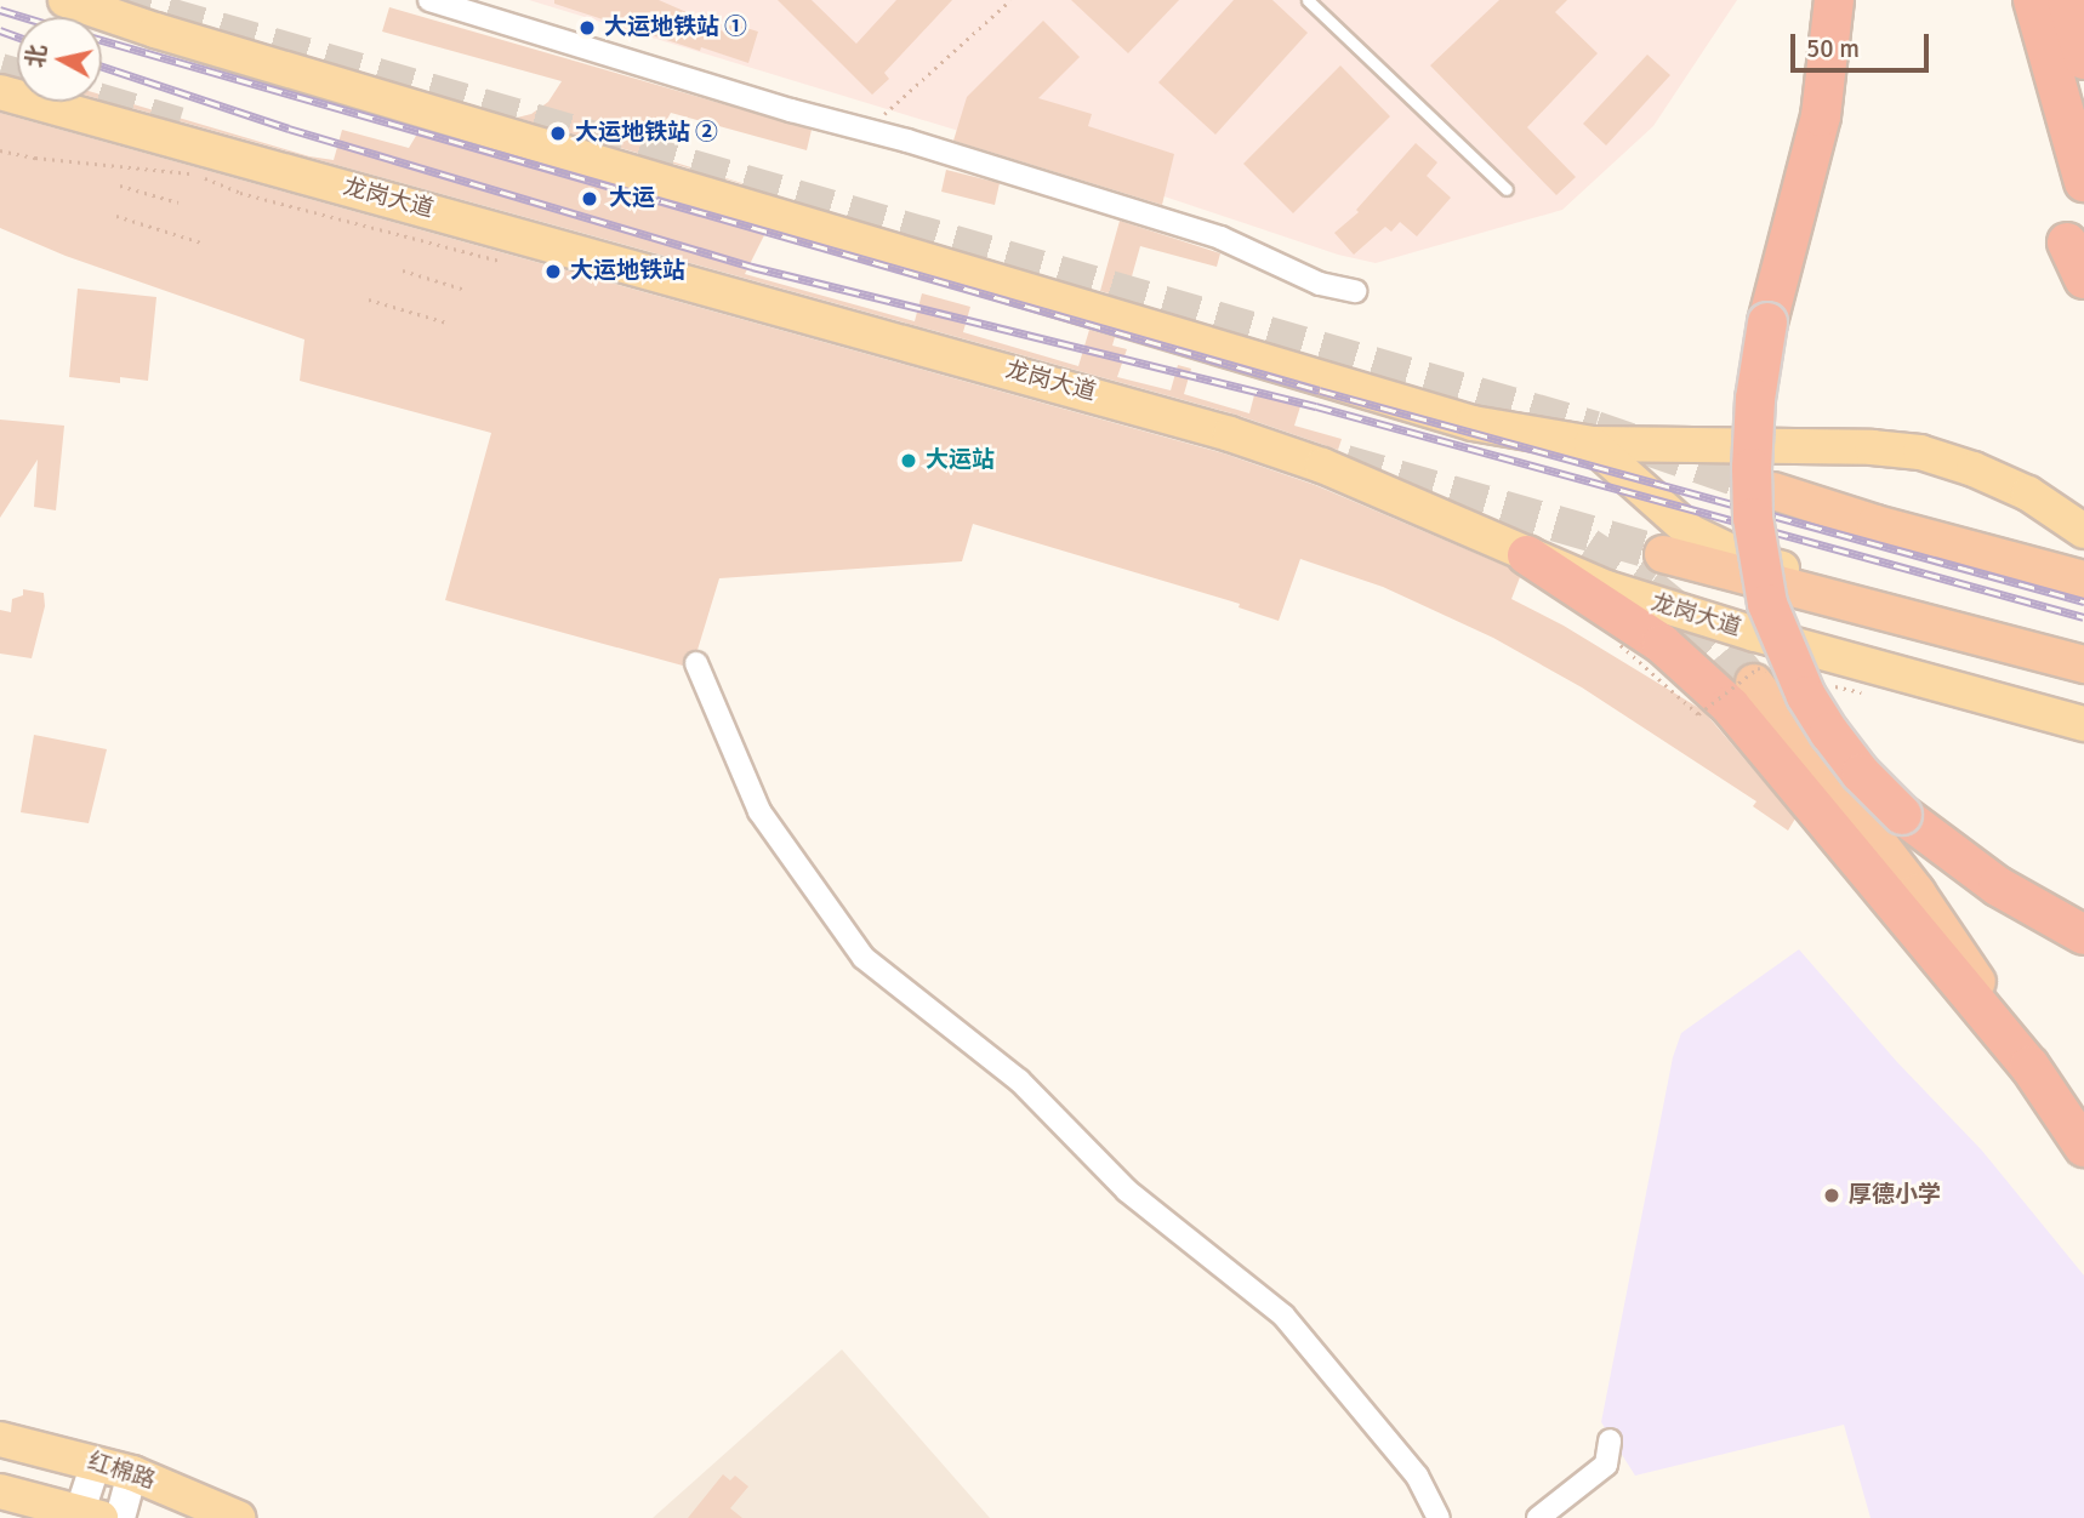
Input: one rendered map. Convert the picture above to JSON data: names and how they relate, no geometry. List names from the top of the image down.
{
  "streets": {
    "main road": ["龙岗大道", "红棉路"]
  },
  "places": [
    "大运地铁站 ①",
    "大运地铁站 ②",
    "大运",
    "大运地铁站",
    "大运站",
    "厚德小学"
  ],
  "scale_bar": "50 m",
  "north": "left"
}
